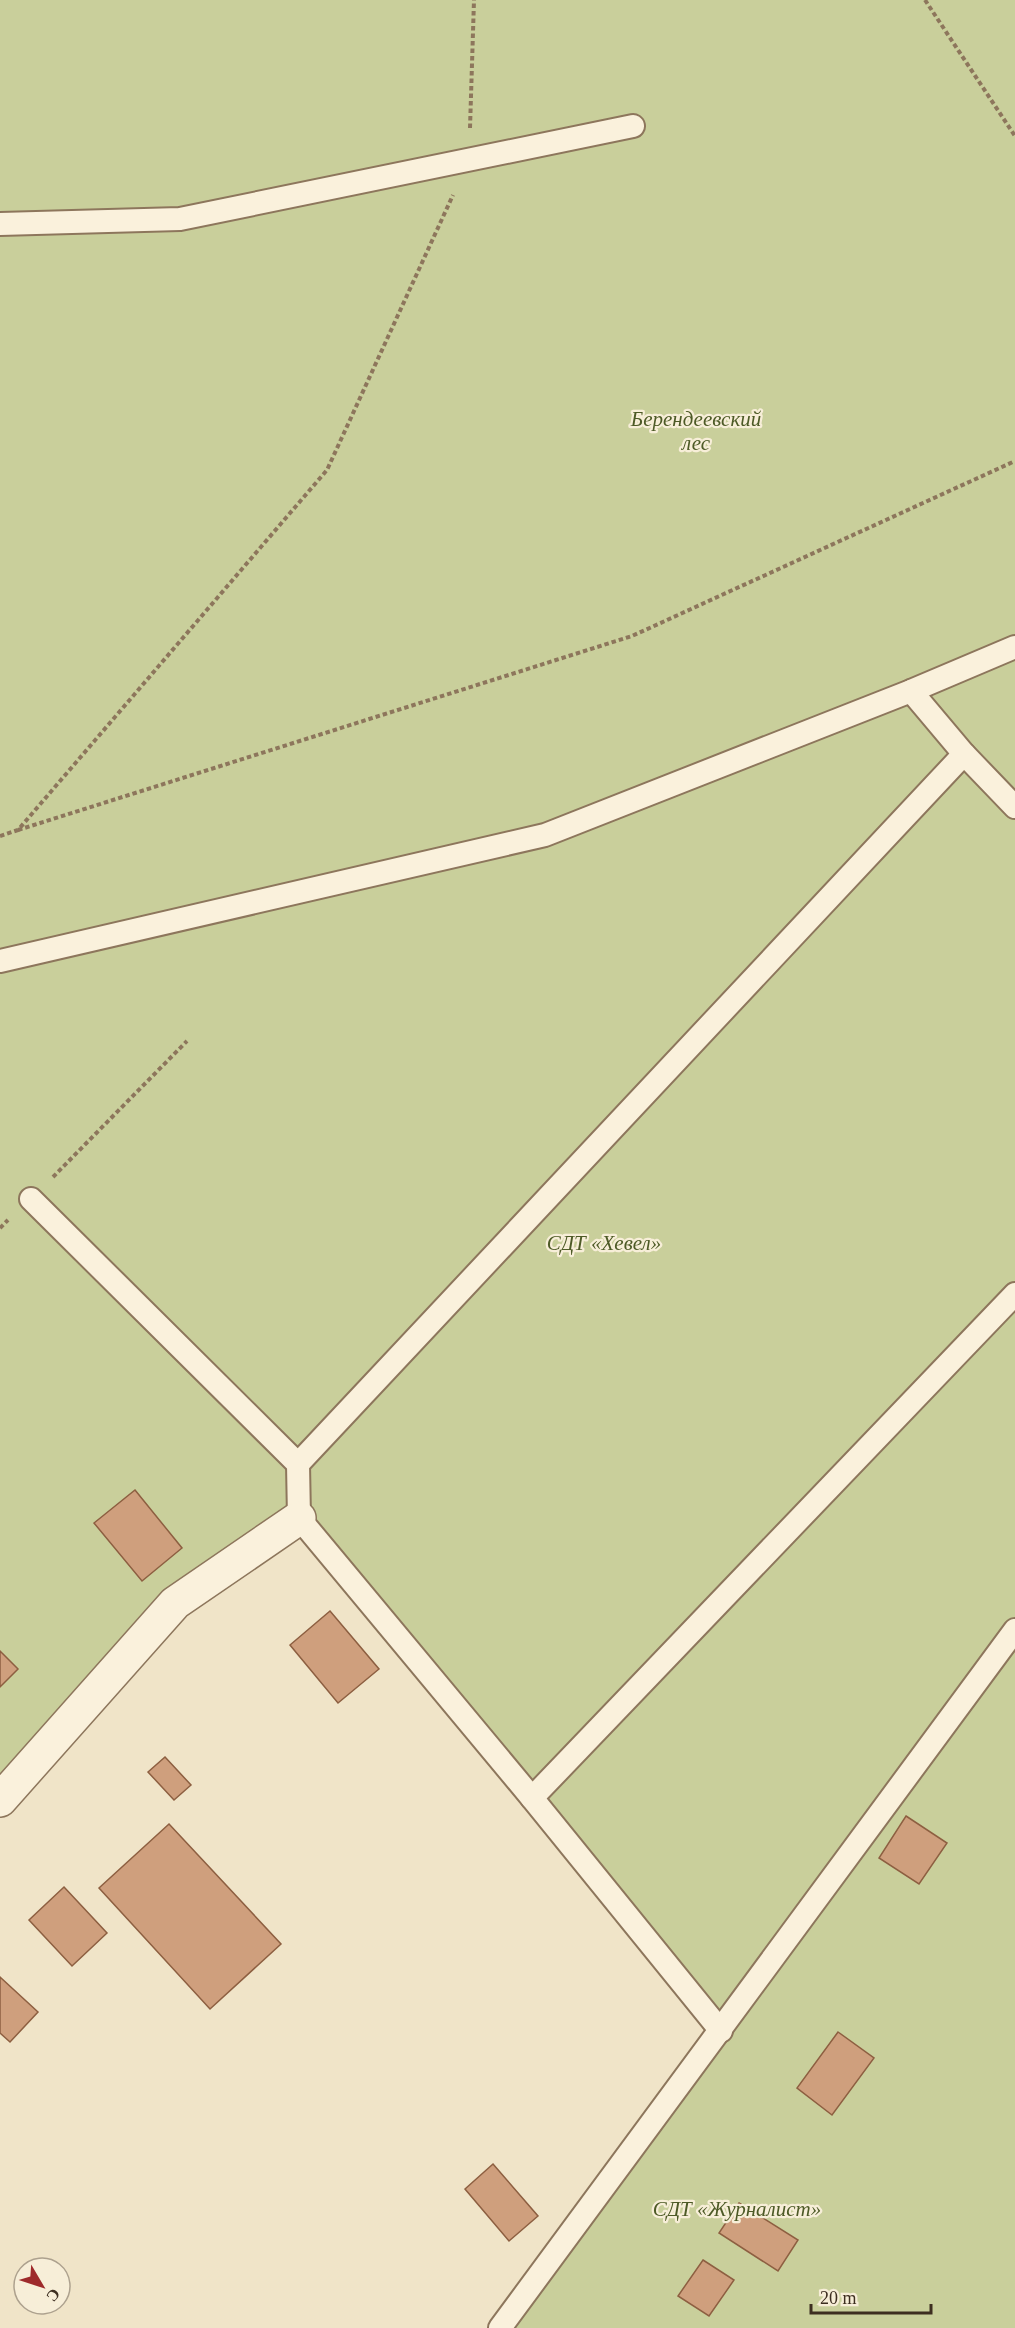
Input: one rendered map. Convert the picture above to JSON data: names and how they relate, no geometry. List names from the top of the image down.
{
  "parks": ["Берендеевский лес", "СДТ «Хевел»", "СДТ «Журналист»"],
  "scale_bar": "20 m",
  "north": "bottom right"
}
